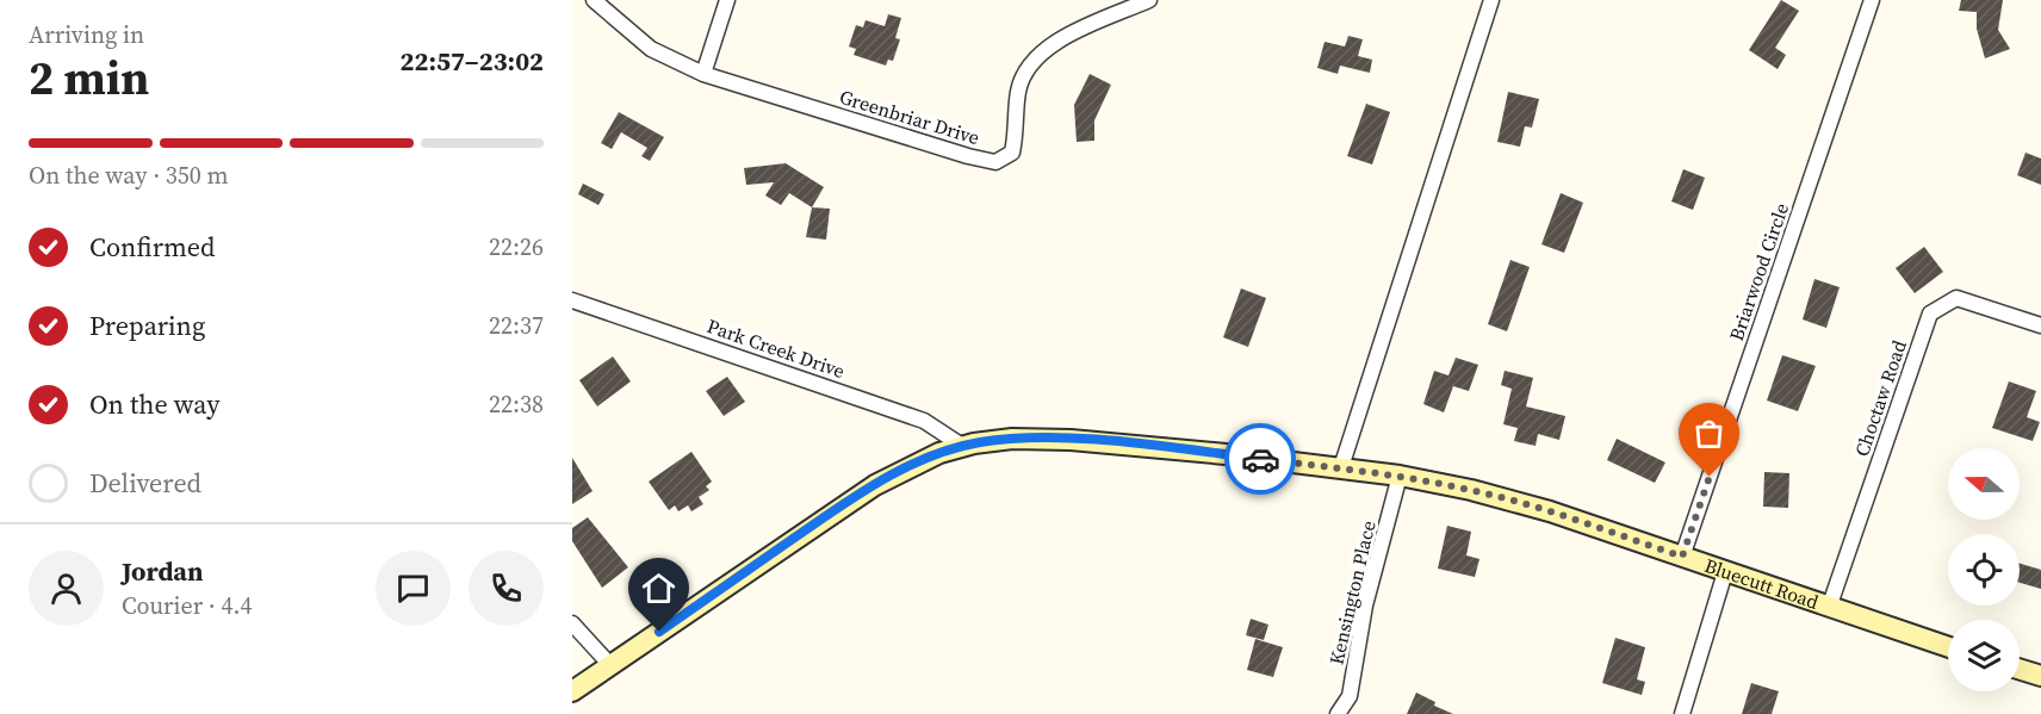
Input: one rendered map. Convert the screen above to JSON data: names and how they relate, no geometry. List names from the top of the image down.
{
  "streets": {
    "street": [
      "Greenbriar Drive",
      "Briarwood Circle",
      "Park Creek Drive",
      "Choctaw Road",
      "Bluecutt Road",
      "Kensington Place"
    ]
  },
  "crossings": [
    ["Briarwood Circle", "Bluecutt Road"],
    ["Park Creek Drive", "Bluecutt Road"],
    ["Choctaw Road", "Bluecutt Road"],
    ["Bluecutt Road", "Kensington Place"]
  ],
  "north": "left",
  "page": {
    "heading": ["2 min", "Arriving in", "22:57–23:02"],
    "panel": ["Jordan", "Courier · 4.4"],
    "bar": "On the way · 350 m",
    "list": [
      ["Confirmed", "22:26"],
      ["Preparing", "22:37"],
      ["On the way", "22:38"],
      "Delivered"
    ]
  }
}
